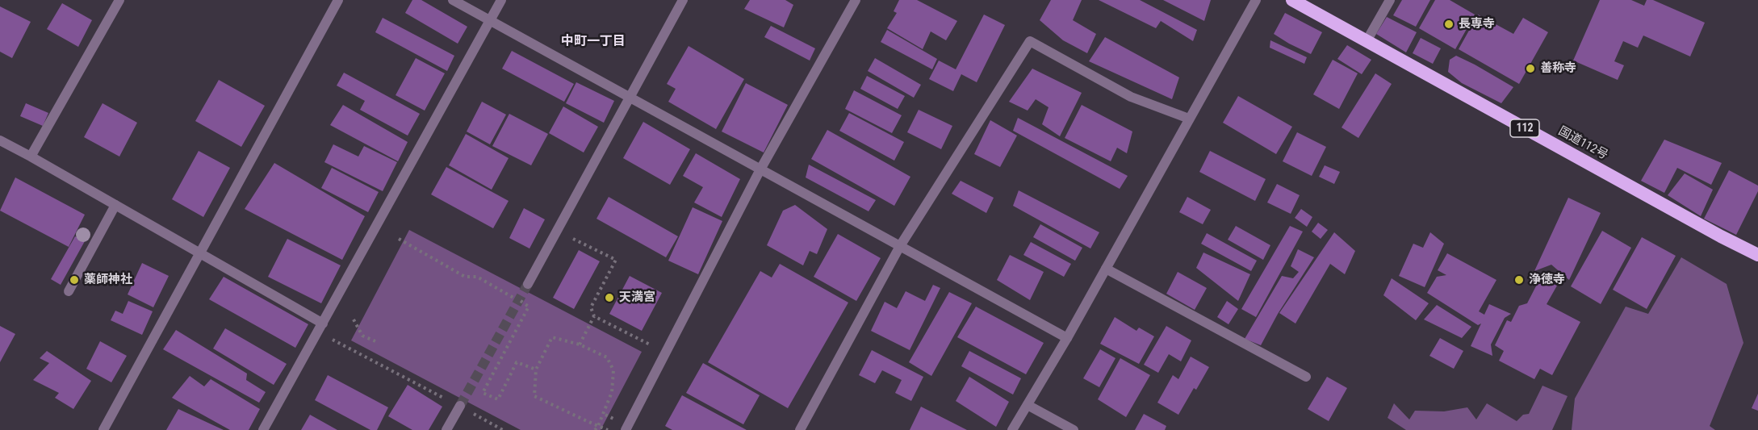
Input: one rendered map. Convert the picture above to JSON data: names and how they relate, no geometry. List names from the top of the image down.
{
  "streets": {
    "highway": ["112", "国道112号"]
  },
  "districts": ["中町一丁目"],
  "places": [
    "長専寺",
    "善称寺",
    "薬師神社",
    "浄徳寺",
    "天満宮"
  ]
}
